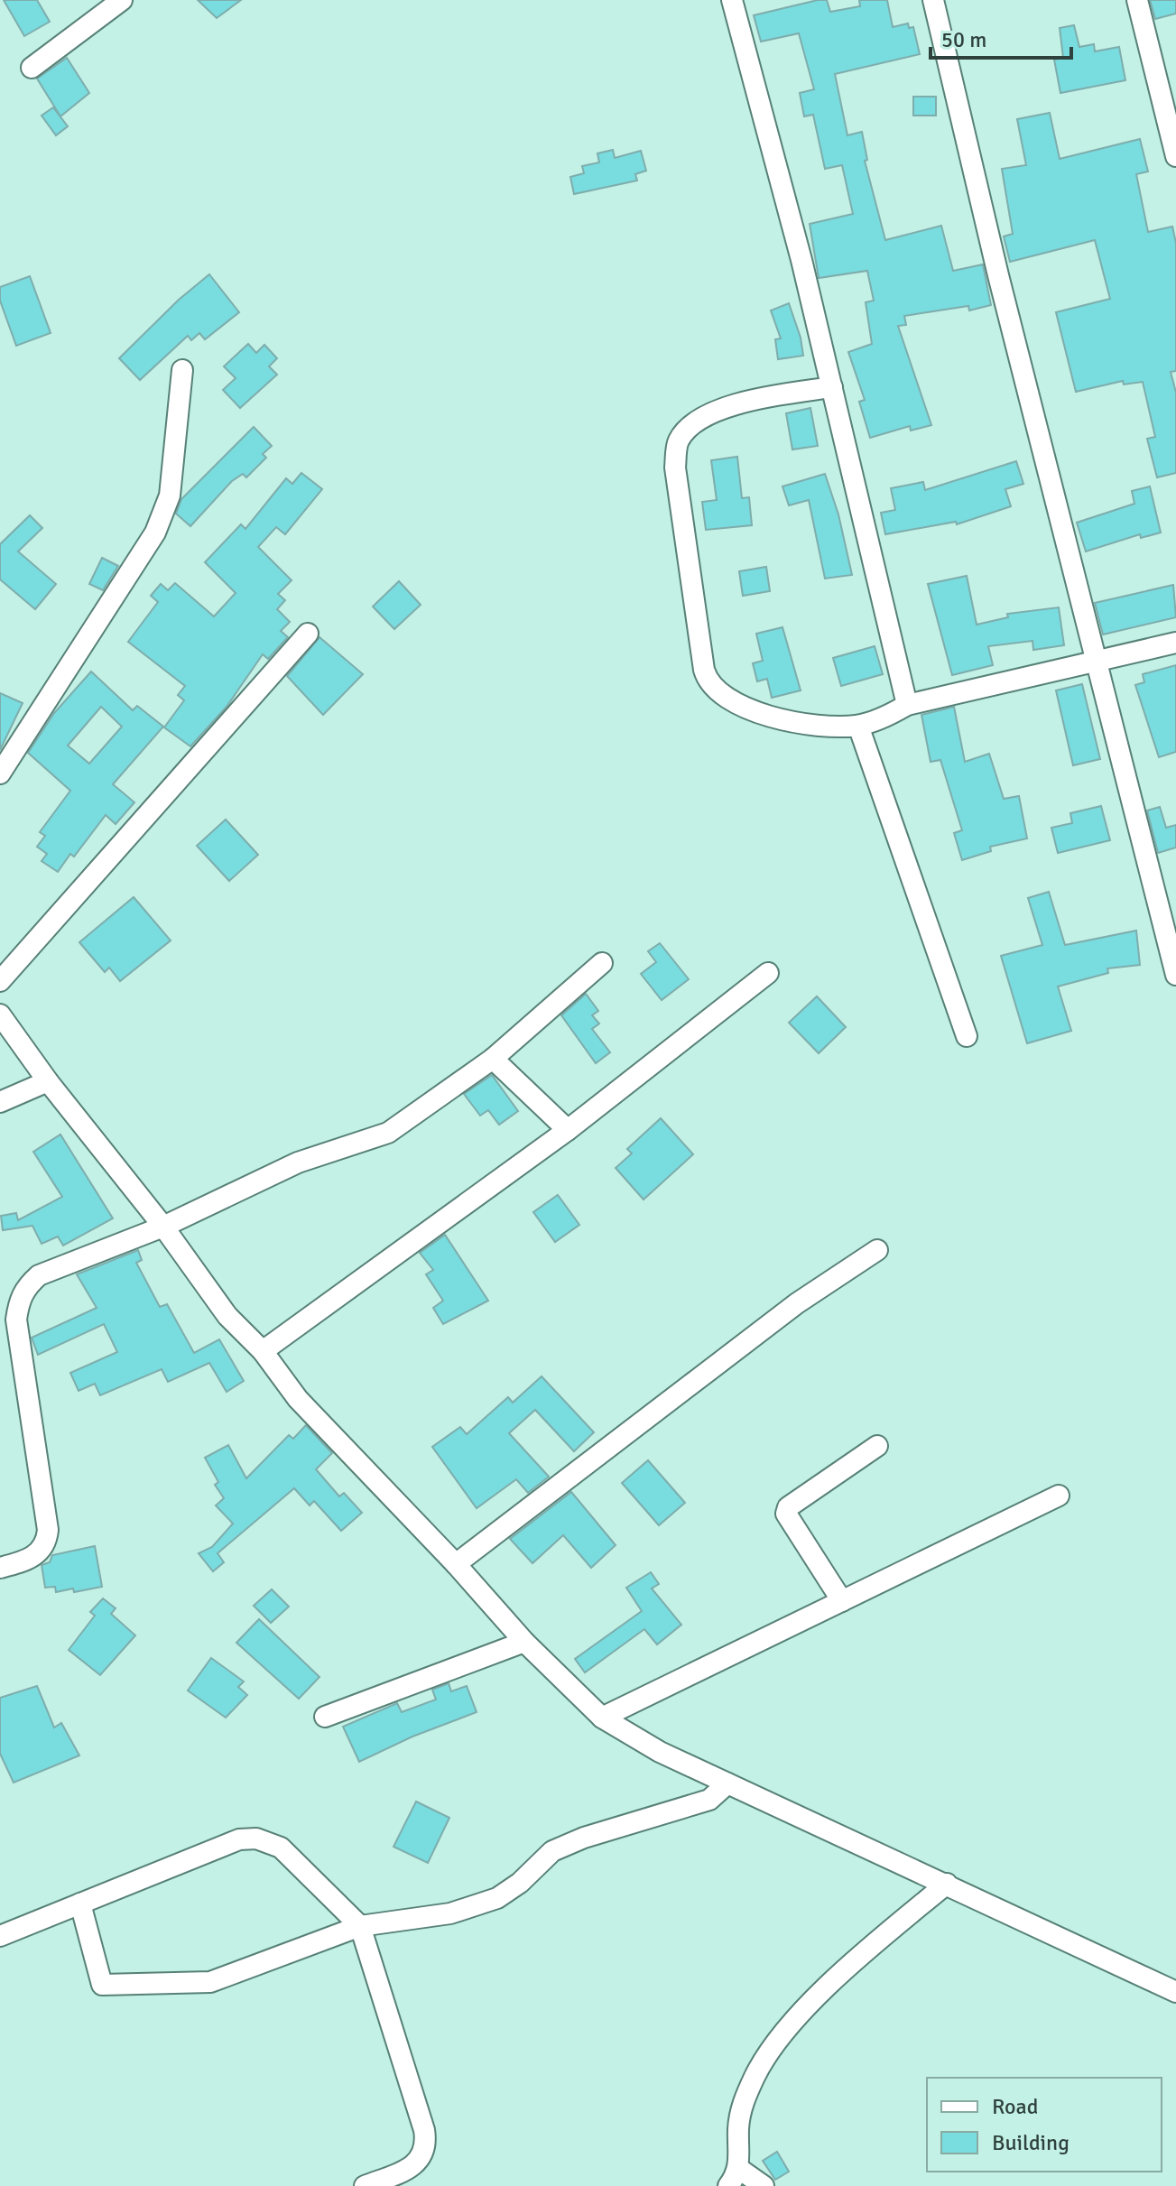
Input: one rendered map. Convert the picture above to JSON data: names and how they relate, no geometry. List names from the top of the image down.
{
  "legend": ["Road", "Building"],
  "scale_bar": "50 m"
}
